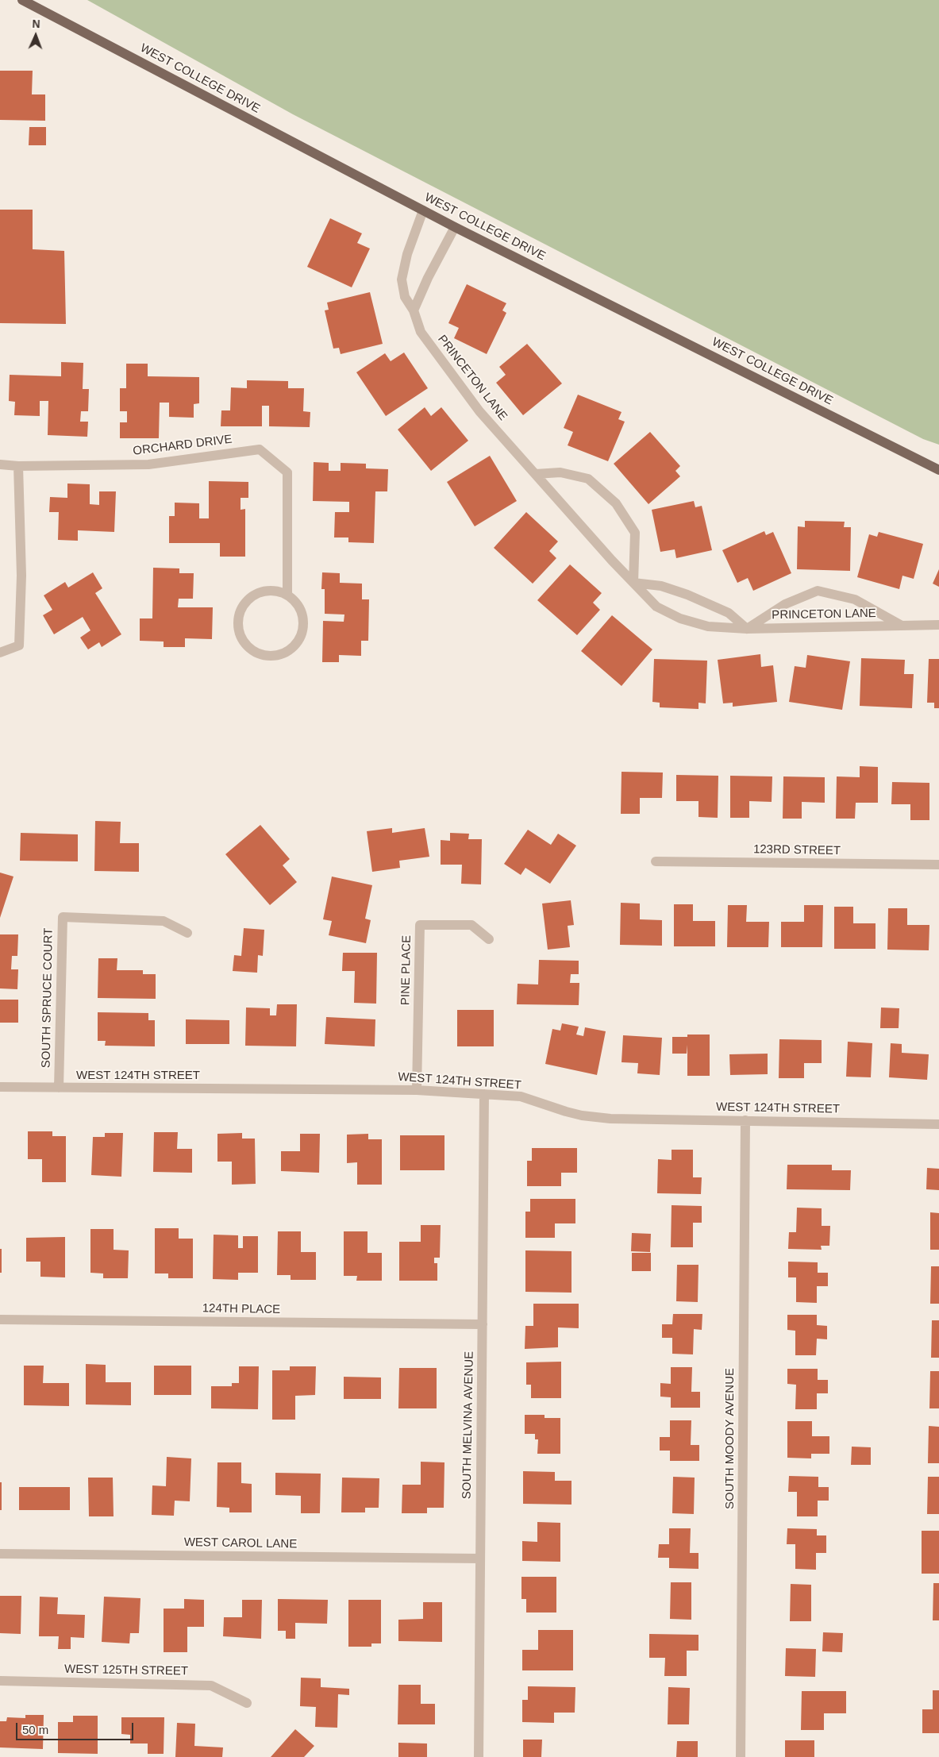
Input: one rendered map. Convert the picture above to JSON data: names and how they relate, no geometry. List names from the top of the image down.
{
  "streets": {
    "main road": ["WEST COLLEGE DRIVE"],
    "street": [
      "PRINCETON LANE",
      "ORCHARD DRIVE",
      "123RD STREET",
      "PINE PLACE",
      "SOUTH SPRUCE COURT",
      "WEST 124TH STREET",
      "124TH PLACE",
      "SOUTH MELVINA AVENUE",
      "SOUTH MOODY AVENUE",
      "WEST CAROL LANE",
      "WEST 125TH STREET"
    ]
  },
  "crossings": [
    ["WEST COLLEGE DRIVE", "PRINCETON LANE"],
    ["PINE PLACE", "WEST 124TH STREET"],
    ["SOUTH SPRUCE COURT", "WEST 124TH STREET"],
    ["WEST 124TH STREET", "SOUTH MELVINA AVENUE"],
    ["WEST 124TH STREET", "SOUTH MOODY AVENUE"],
    ["124TH PLACE", "SOUTH MELVINA AVENUE"],
    ["SOUTH MELVINA AVENUE", "WEST CAROL LANE"]
  ],
  "scale_bar": "50 m",
  "north": "top"
}
